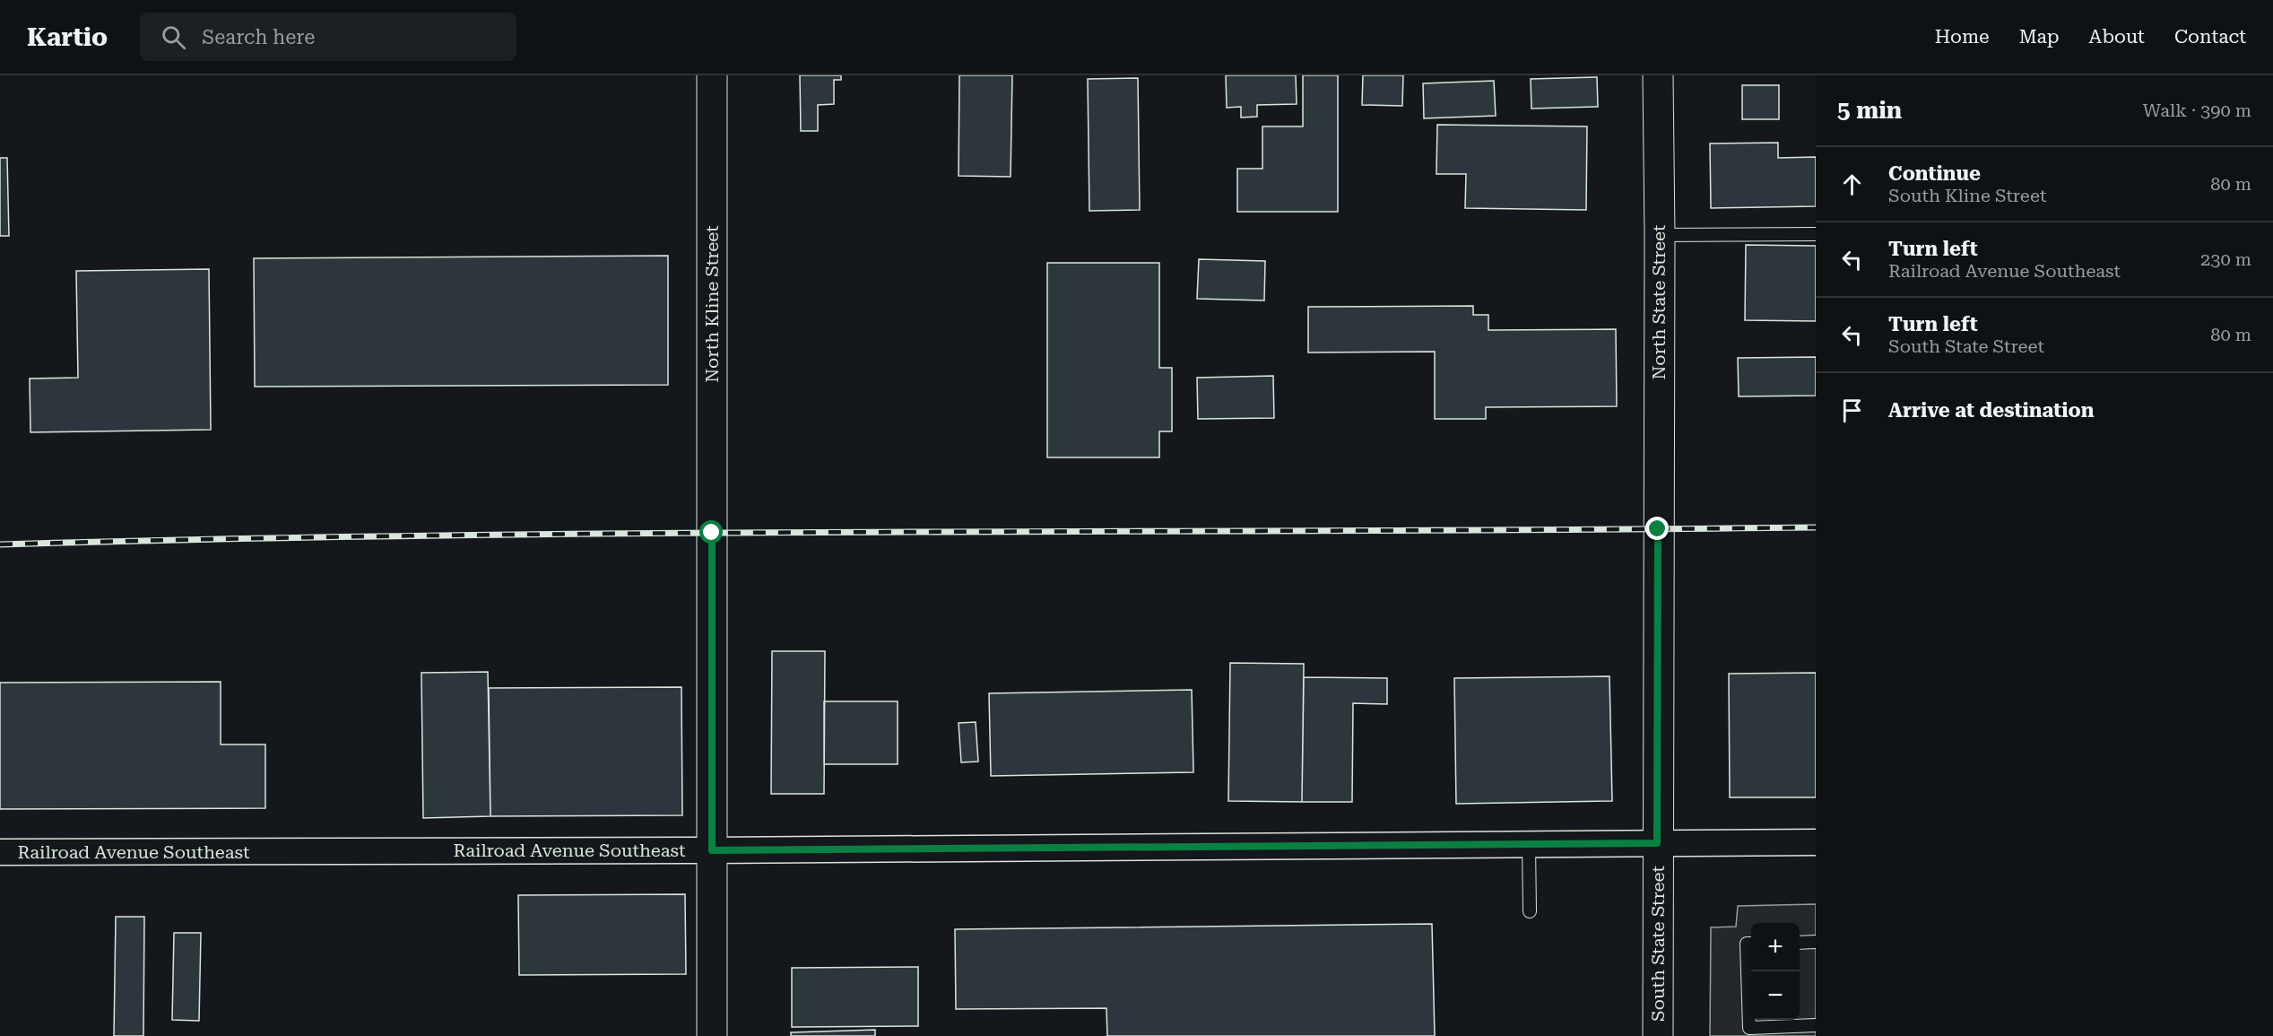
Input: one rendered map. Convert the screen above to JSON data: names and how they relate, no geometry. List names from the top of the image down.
{
  "streets": {
    "street": [
      "North State Street",
      "North Kline Street",
      "Railroad Avenue Southeast",
      "South State Street"
    ]
  },
  "crossings": [
    ["North State Street", "South State Street"],
    ["North Kline Street", "Railroad Avenue Southeast"],
    ["Railroad Avenue Southeast", "South State Street"]
  ],
  "page": {
    "header": "Kartio",
    "search": "Search here",
    "nav": [
      "Home",
      "Map",
      "About",
      "Contact"
    ],
    "heading": ["5 min", "Walk · 390 m"],
    "list": [
      ["Continue", "South Kline Street", "80 m"],
      ["Turn left", "Railroad Avenue Southeast", "230 m"],
      ["Turn left", "South State Street", "80 m"],
      "Arrive at destination"
    ],
    "map_buttons": ["+", "−"]
  }
}
